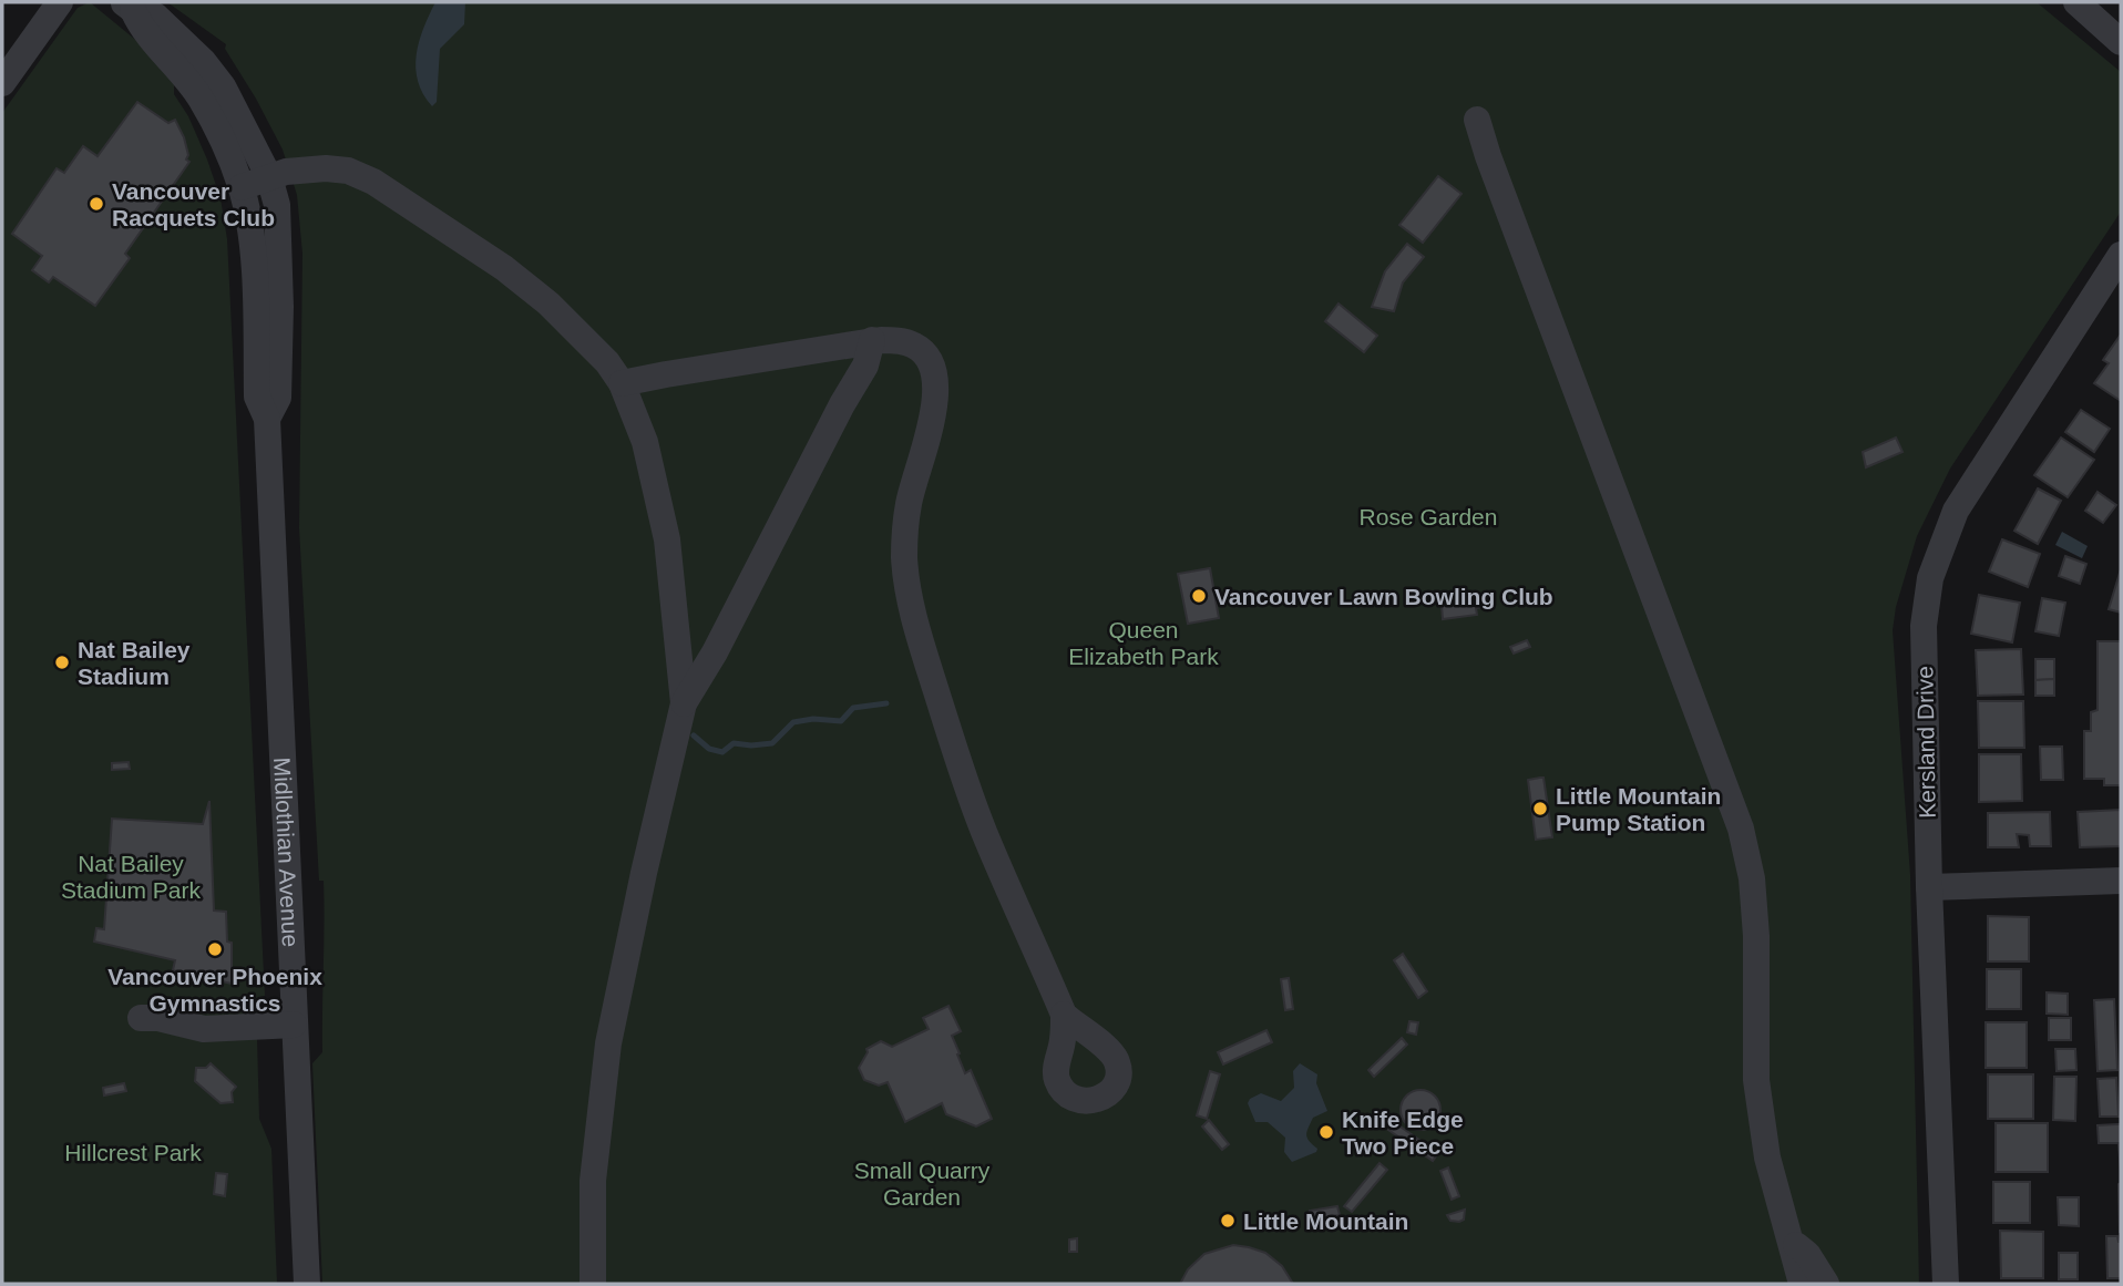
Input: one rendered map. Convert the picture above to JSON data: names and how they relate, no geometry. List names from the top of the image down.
{
  "streets": {
    "street": ["Kersland Drive", "Midlothian Avenue"]
  },
  "parks": [
    "Rose Garden",
    "Queen Elizabeth Park",
    "Nat Bailey Stadium Park",
    "Hillcrest Park",
    "Small Quarry Garden"
  ],
  "places": [
    "Vancouver Racquets Club",
    "Vancouver Lawn Bowling Club",
    "Nat Bailey Stadium",
    "Little Mountain Pump Station",
    "Vancouver Phoenix Gymnastics",
    "Knife Edge Two Piece",
    "Little Mountain"
  ]
}
